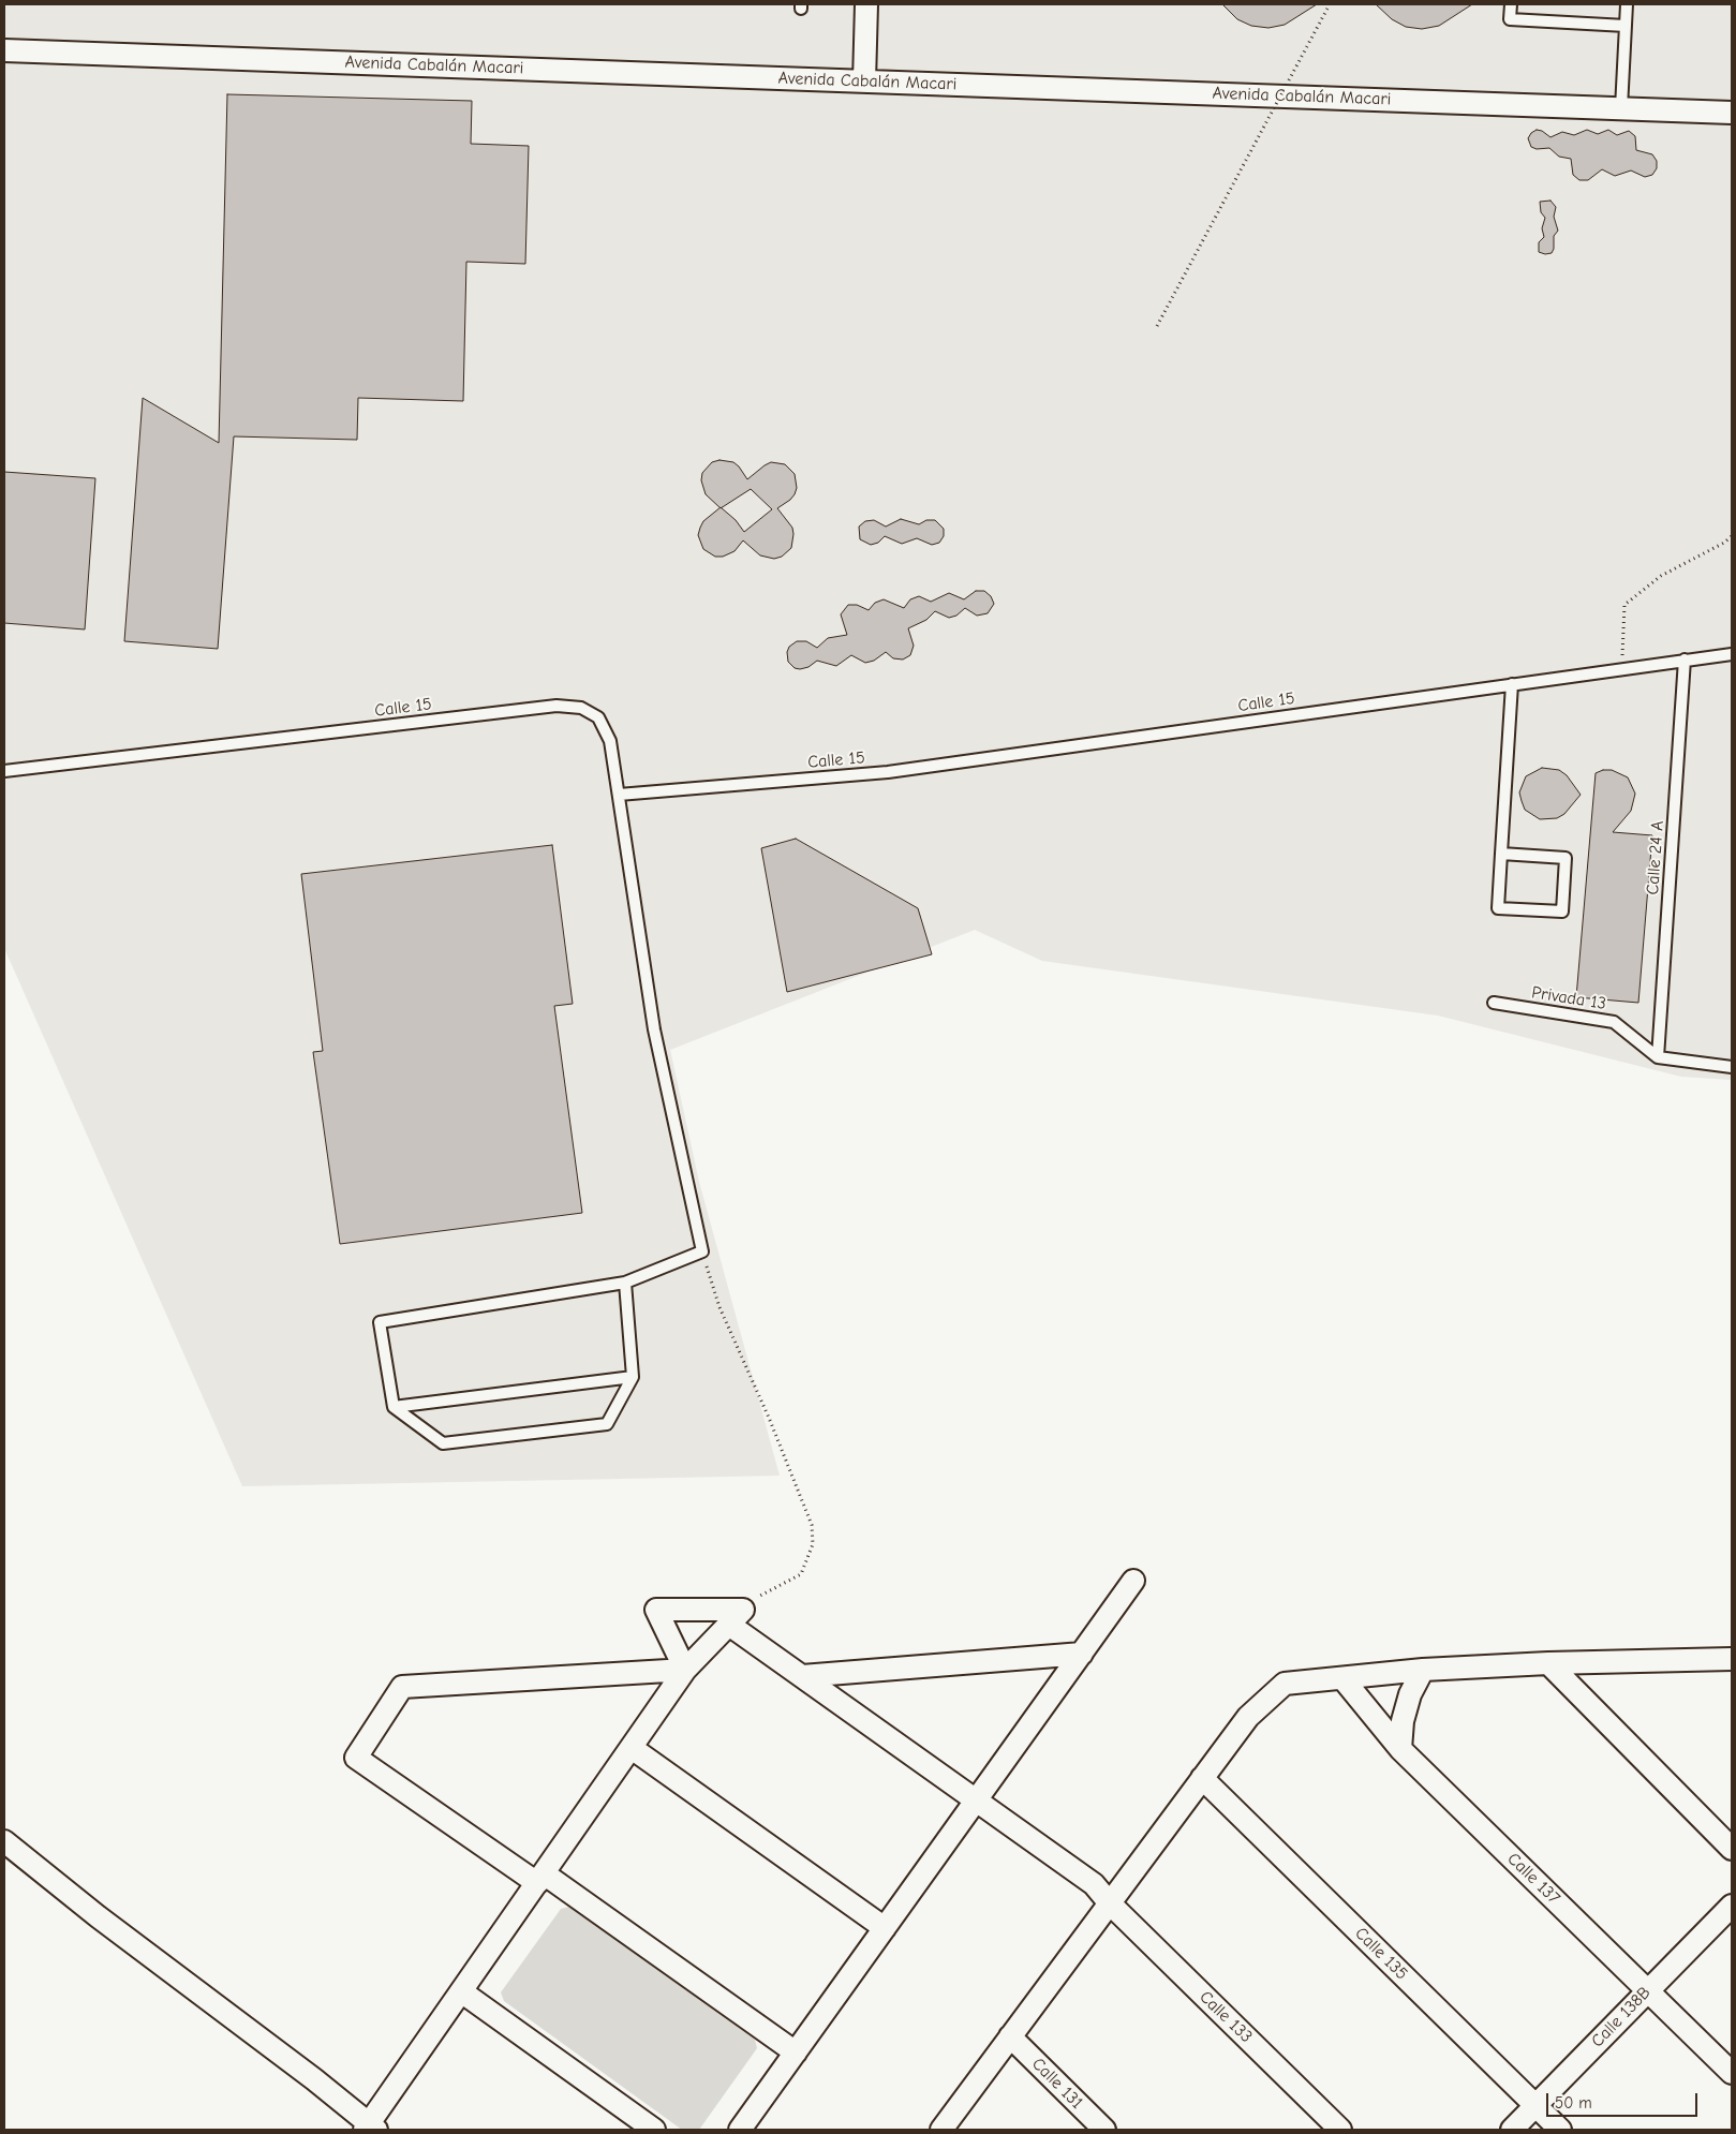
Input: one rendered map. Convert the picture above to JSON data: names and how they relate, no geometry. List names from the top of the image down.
{
  "streets": {
    "street": [
      "Avenida Cabalán Macari",
      "Calle 137",
      "Calle 135",
      "Calle 133",
      "Calle 138B",
      "Calle 131"
    ],
    "lane": ["Calle 15", "Calle 24 A", "Privada 13"]
  },
  "crossings": [
    ["Calle 15", "Calle 24 A"],
    ["Calle 24 A", "Privada 13"],
    ["Calle 137", "Calle 138B"],
    ["Calle 135", "Calle 138B"]
  ],
  "scale_bar": "50 m"
}
